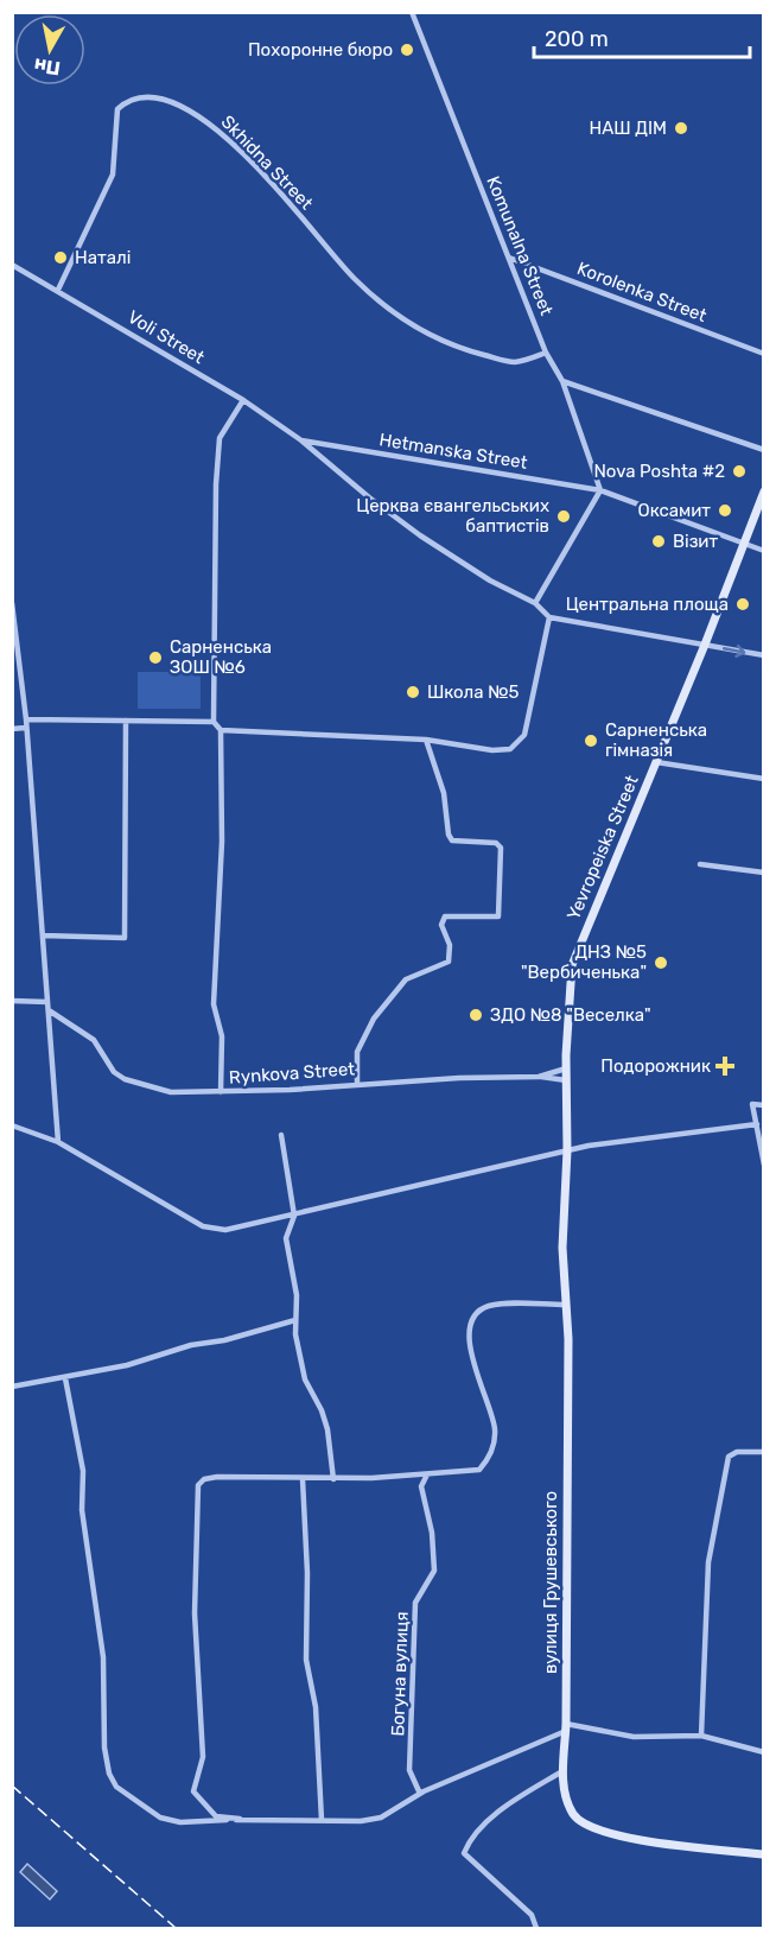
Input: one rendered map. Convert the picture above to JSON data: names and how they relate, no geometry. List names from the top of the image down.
{
  "streets": {
    "main road": ["Yevropeiska Street", "вулиця Грушевського"],
    "street": [
      "Skhidna Street",
      "Komunalna Street",
      "Korolenka Street",
      "Voli Street",
      "Hetmanska Street",
      "Rynkova Street",
      "Богуна вулиця"
    ]
  },
  "crossings": [
    ["Skhidna Street", "Komunalna Street"],
    ["Skhidna Street", "Voli Street"],
    ["Komunalna Street", "Korolenka Street"],
    ["Komunalna Street", "Hetmanska Street"],
    ["Voli Street", "Hetmanska Street"],
    ["Hetmanska Street", "Yevropeiska Street"],
    ["Yevropeiska Street", "Rynkova Street"],
    ["Yevropeiska Street", "вулиця Грушевського"]
  ],
  "places": {
    "other": [
      "Похоронне бюро",
      "НАШ ДІМ",
      "Наталі",
      "Nova Poshta #2",
      "Оксамит",
      "Церква євангельських баптистів",
      "Візит",
      "Центральна площа",
      "Сарненська ЗОШ №6",
      "Школа №5",
      "Сарненська гімназія",
      "ДНЗ №5 \"Вербиченька\"",
      "ЗДО №8 \"Веселка\""
    ],
    "health": ["Подорожник"]
  },
  "scale_bar": "200 m",
  "north": "bottom"
}
